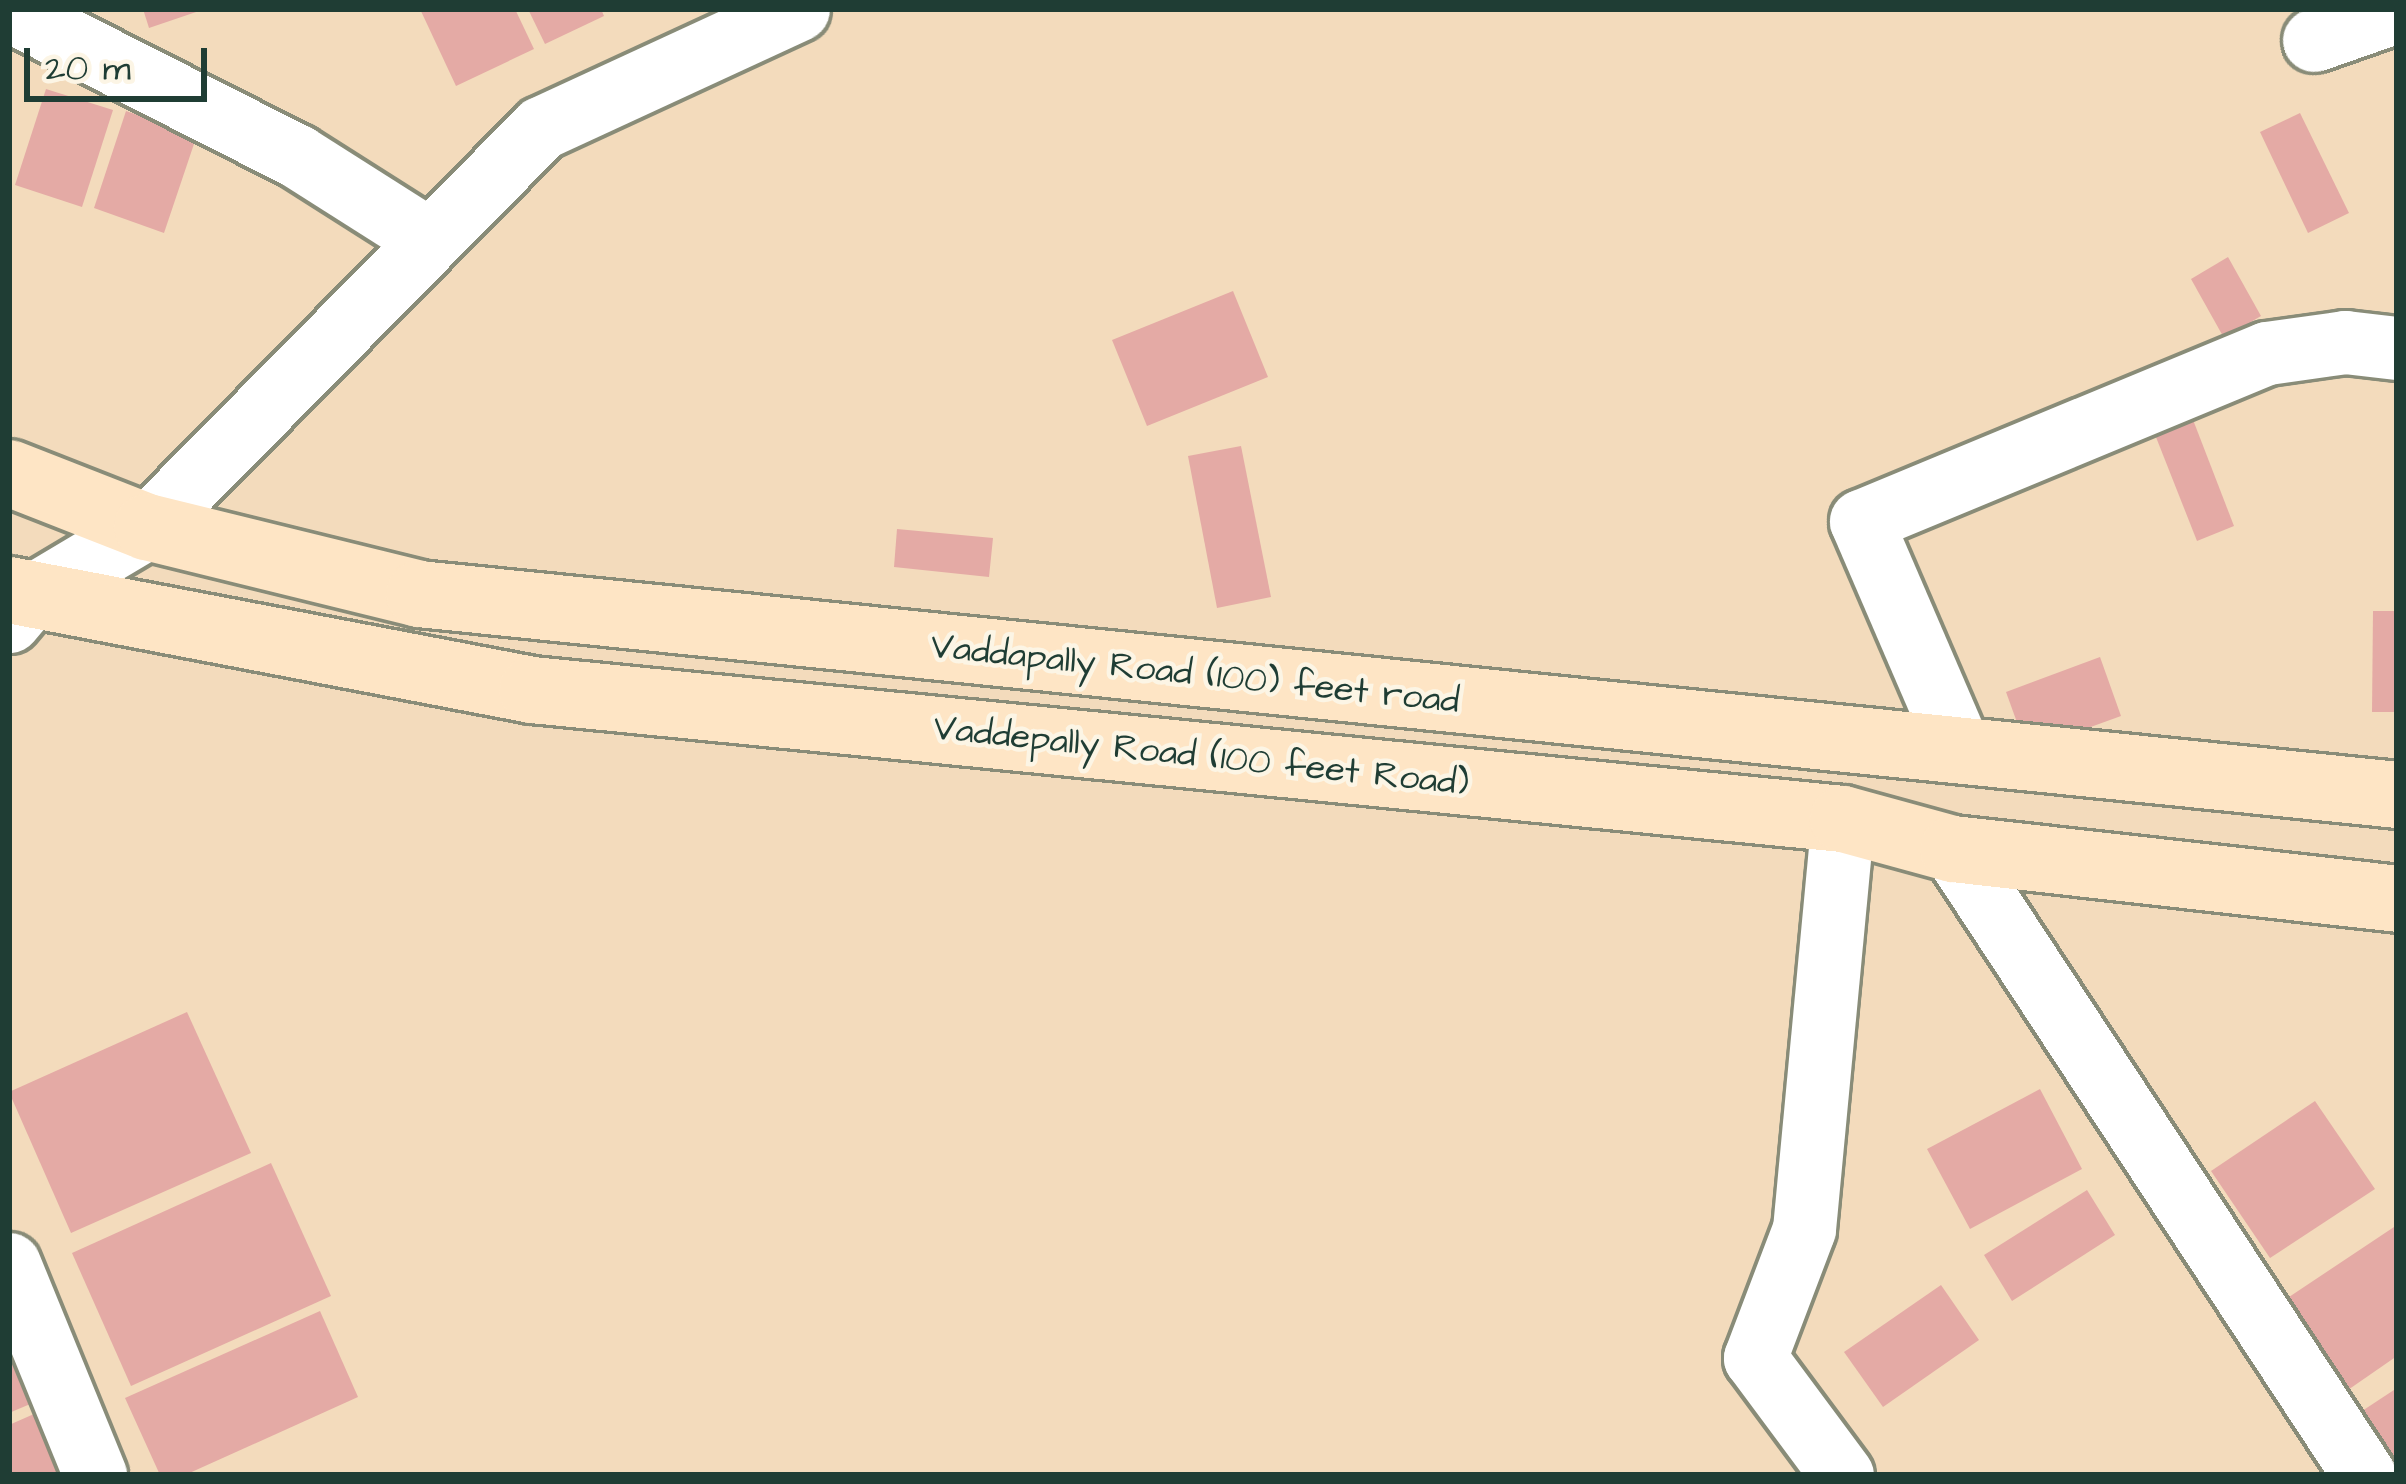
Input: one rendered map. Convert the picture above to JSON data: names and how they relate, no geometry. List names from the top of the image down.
{
  "streets": {
    "main road": ["Vaddapally Road (100) feet road", "Vaddepally Road (100 feet Road)"]
  },
  "scale_bar": "20 m"
}
